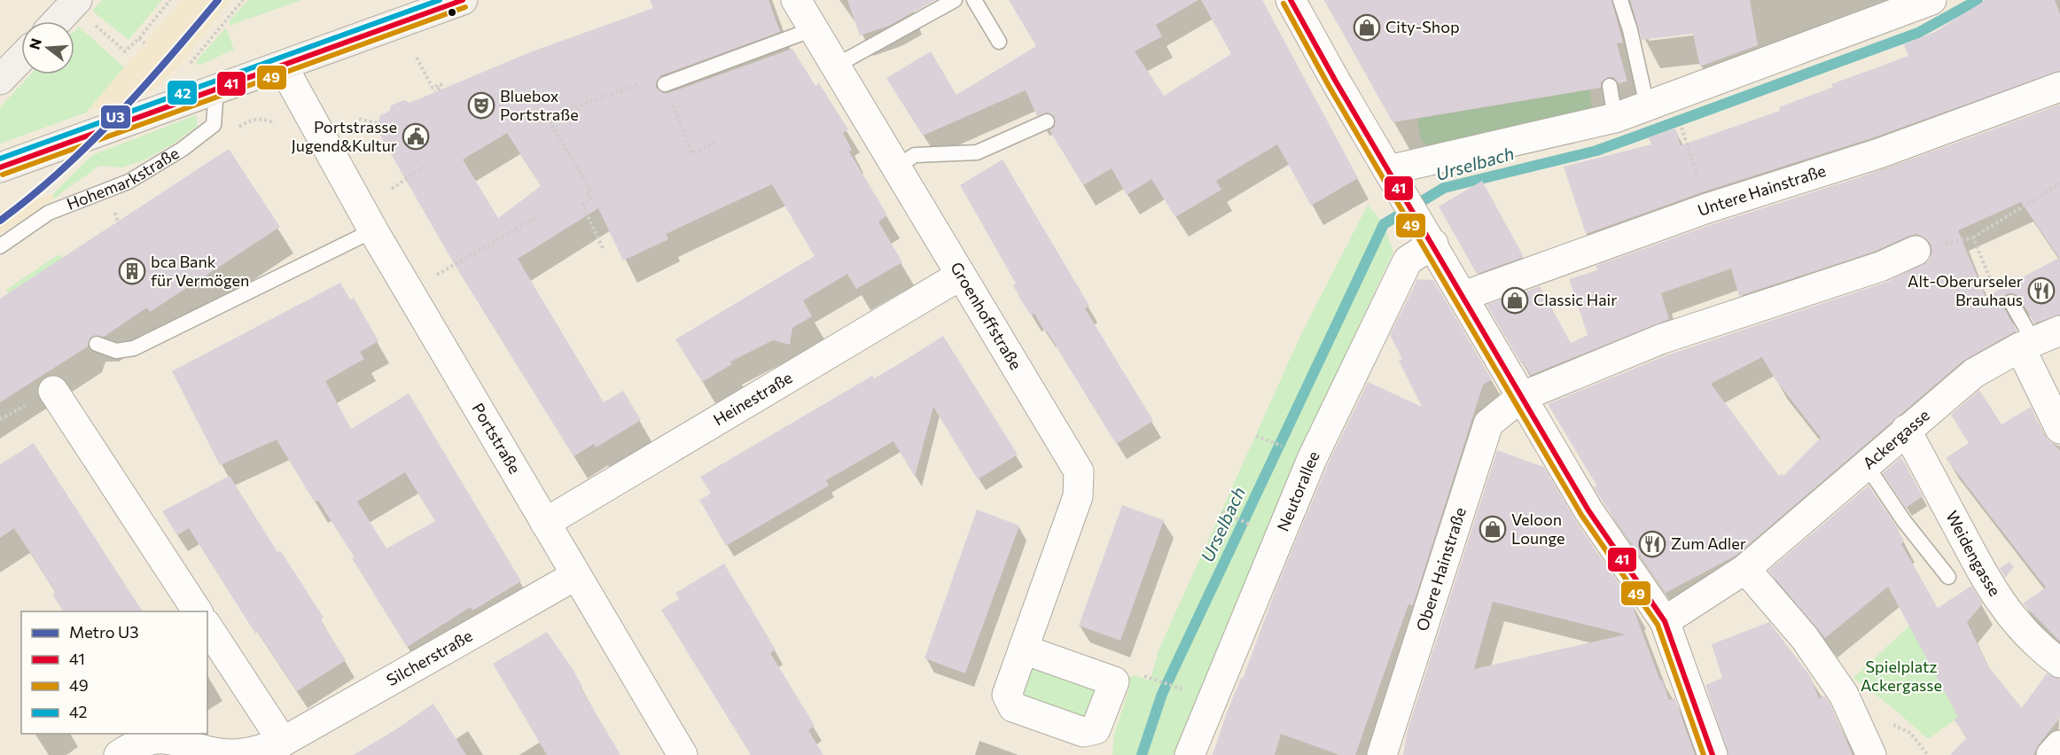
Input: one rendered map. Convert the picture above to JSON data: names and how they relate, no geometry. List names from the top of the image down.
{
  "streets": {
    "street": [
      "Untere Hainstraße",
      "Groenhoffstraße",
      "Heinestraße",
      "Ackergasse",
      "Portstraße",
      "Neutorallee",
      "Weidengasse",
      "Obere Hainstraße",
      "Silcherstraße"
    ],
    "lane": ["Hohemarkstraße"]
  },
  "crossings": [
    ["Groenhoffstraße", "Heinestraße"],
    ["Heinestraße", "Portstraße"],
    ["Ackergasse", "Weidengasse"],
    ["Portstraße", "Silcherstraße"]
  ],
  "water": ["Urselbach"],
  "parks": ["Spielplatz Ackergasse"],
  "places": {
    "shop": ["City-Shop", "Classic Hair", "Veloon Lounge"],
    "theatre": ["Bluebox Portstraße"],
    "public building": ["Portstrasse Jugend&Kultur"],
    "building": ["bca Bank für Vermögen"],
    "restaurant": ["Alt-Oberurseler Brauhaus", "Zum Adler"]
  },
  "lines": [
    "metro line U3",
    "transit line 41",
    "transit line 42",
    "transit line 49"
  ],
  "legend": [
    "Metro U3",
    "41",
    "49",
    "42"
  ],
  "north": "left"
}
